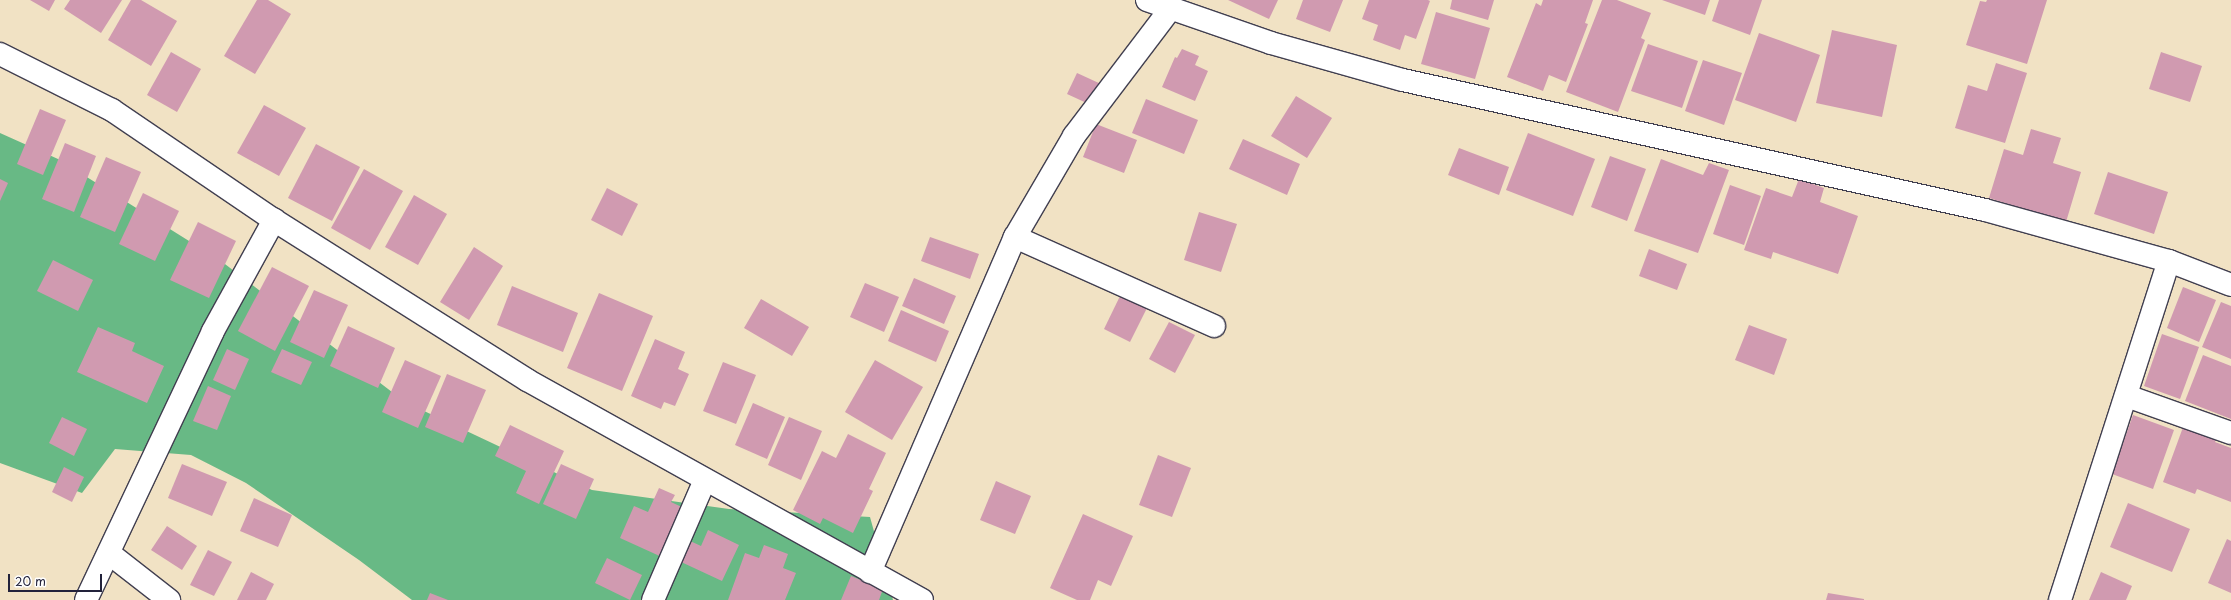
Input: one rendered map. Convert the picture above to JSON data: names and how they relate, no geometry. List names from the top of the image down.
{
  "scale_bar": "20 m"
}
